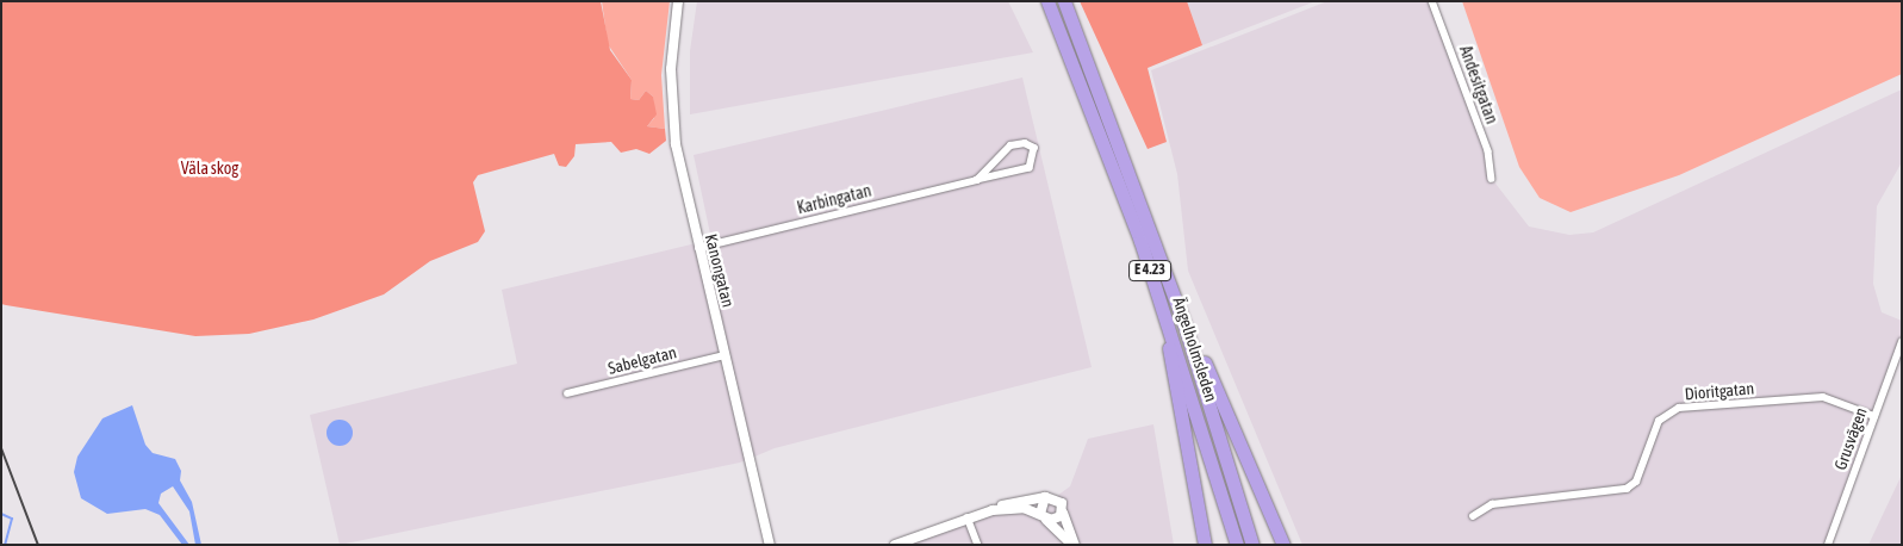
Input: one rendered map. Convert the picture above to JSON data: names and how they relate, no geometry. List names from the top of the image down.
{
  "streets": {
    "highway": ["E 4.23", "Ängelholmsleden"],
    "street": [
      "Andesitgatan",
      "Karbingatan",
      "Kanongatan",
      "Sabelgatan",
      "Dioritgatan",
      "Grusvägen"
    ]
  },
  "crossings": [
    ["Karbingatan", "Kanongatan"],
    ["Kanongatan", "Sabelgatan"],
    ["Dioritgatan", "Grusvägen"]
  ],
  "parks": ["Väla skog"]
}
